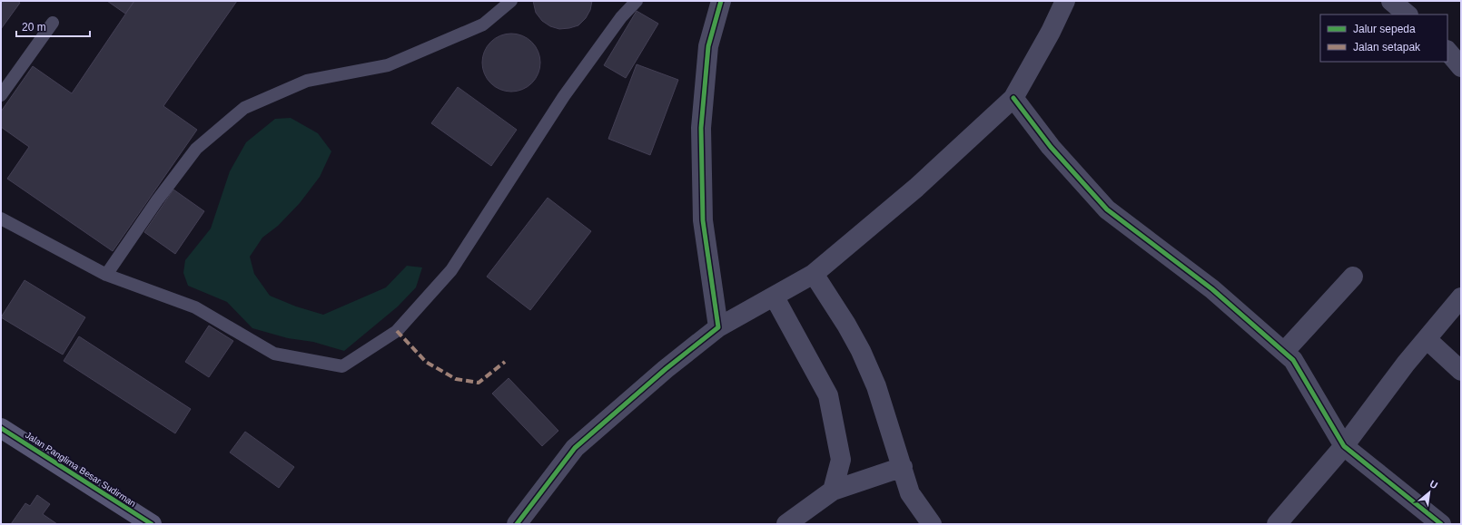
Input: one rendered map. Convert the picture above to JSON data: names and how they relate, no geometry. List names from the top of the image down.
{
  "streets": {
    "main road": ["Jalan Panglima Besar Sudirman"]
  },
  "legend": ["Jalur sepeda", "Jalan setapak"],
  "scale_bar": "20 m",
  "north": "top right"
}
